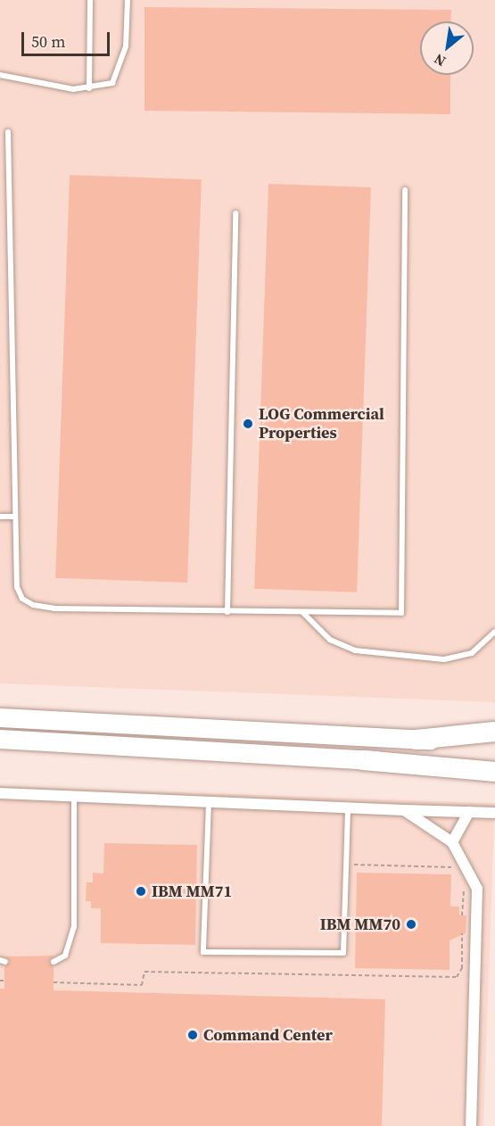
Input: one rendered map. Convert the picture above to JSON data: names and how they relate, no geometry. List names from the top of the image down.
{
  "places": [
    "LOG Commercial Properties",
    "IBM MM71",
    "IBM MM70",
    "Command Center"
  ],
  "scale_bar": "50 m",
  "north": "bottom left"
}
